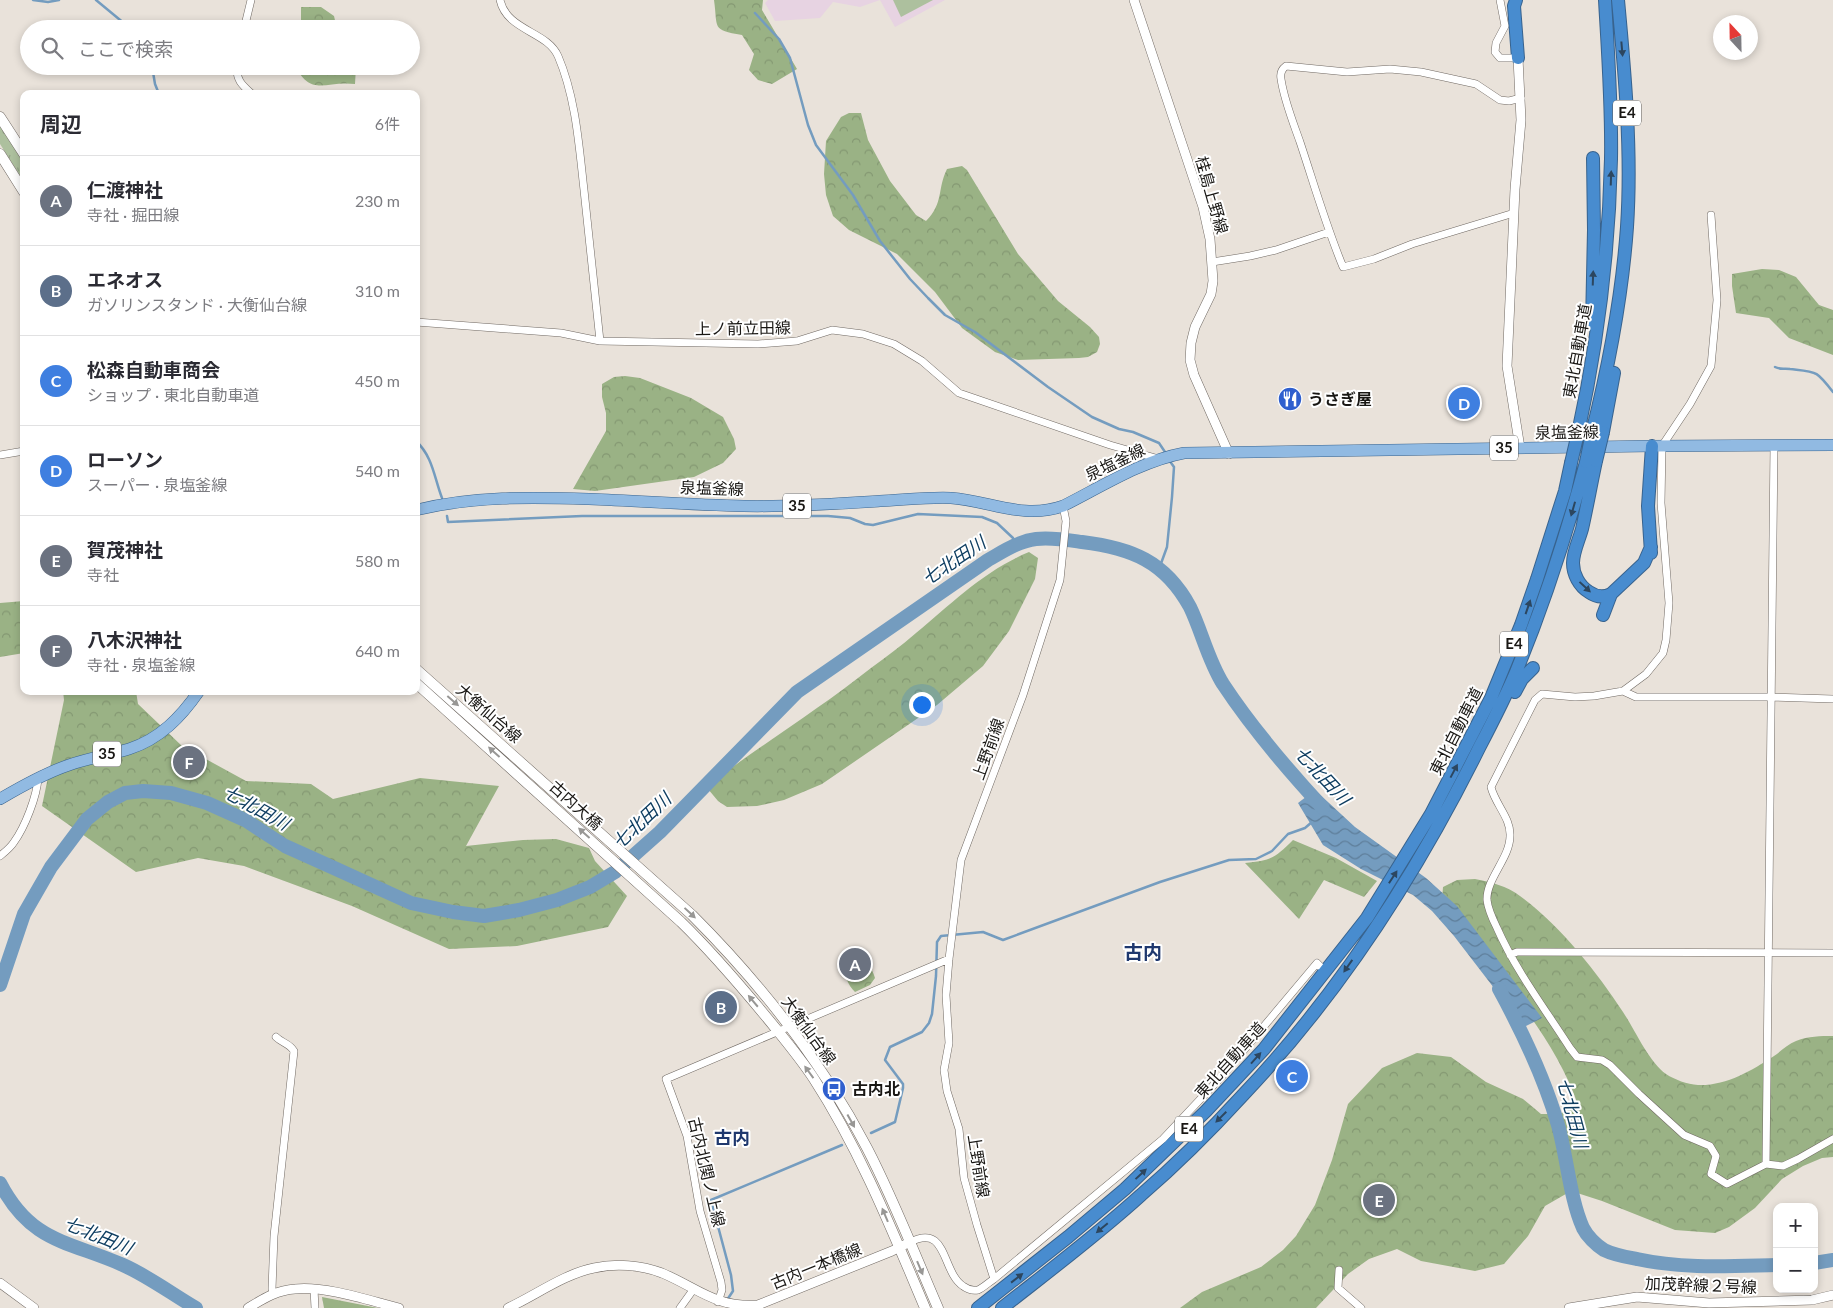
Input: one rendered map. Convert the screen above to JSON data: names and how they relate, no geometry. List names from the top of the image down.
{
  "streets": {
    "highway": ["E4", "東北自動車道"],
    "main road": [
      "泉塩釜線",
      "35",
      "大衡仙台線",
      "古内大橋"
    ],
    "street": [
      "桂島上野線",
      "上ノ前立田線",
      "上野前線",
      "古内北関ノ上線",
      "古内一本橋線",
      "加茂幹線２号線"
    ]
  },
  "crossings": [
    ["桂島上野線", "泉塩釜線"],
    ["上ノ前立田線", "泉塩釜線"],
    ["泉塩釜線", "上野前線"],
    ["大衡仙台線", "古内大橋"],
    ["大衡仙台線", "古内北関ノ上線"],
    ["大衡仙台線", "古内一本橋線"],
    ["古内北関ノ上線", "古内一本橋線"]
  ],
  "districts": ["古内", "古内"],
  "water": ["七北田川"],
  "places": {
    "restaurant": ["うさぎ屋"],
    "bus stop": ["古内北"]
  },
  "north": "top",
  "page": {
    "search": "ここで検索",
    "heading": ["周辺", "6件"],
    "list": [
      {
        "mark": "A",
        "name": "仁渡神社",
        "note": "寺社 · 掘田線",
        "value": "230 m"
      },
      {
        "mark": "B",
        "name": "エネオス",
        "note": "ガソリンスタンド · 大衡仙台線",
        "value": "310 m"
      },
      {
        "mark": "C",
        "name": "松森自動車商会",
        "note": "ショップ · 東北自動車道",
        "value": "450 m"
      },
      {
        "mark": "D",
        "name": "ローソン",
        "note": "スーパー · 泉塩釜線",
        "value": "540 m"
      },
      {
        "mark": "E",
        "name": "賀茂神社",
        "note": "寺社",
        "value": "580 m"
      },
      {
        "mark": "F",
        "name": "八木沢神社",
        "note": "寺社 · 泉塩釜線",
        "value": "640 m"
      }
    ],
    "pins": [
      "D",
      "F",
      "A",
      "B",
      "C",
      "E"
    ],
    "map_buttons": ["+", "−"]
  }
}
